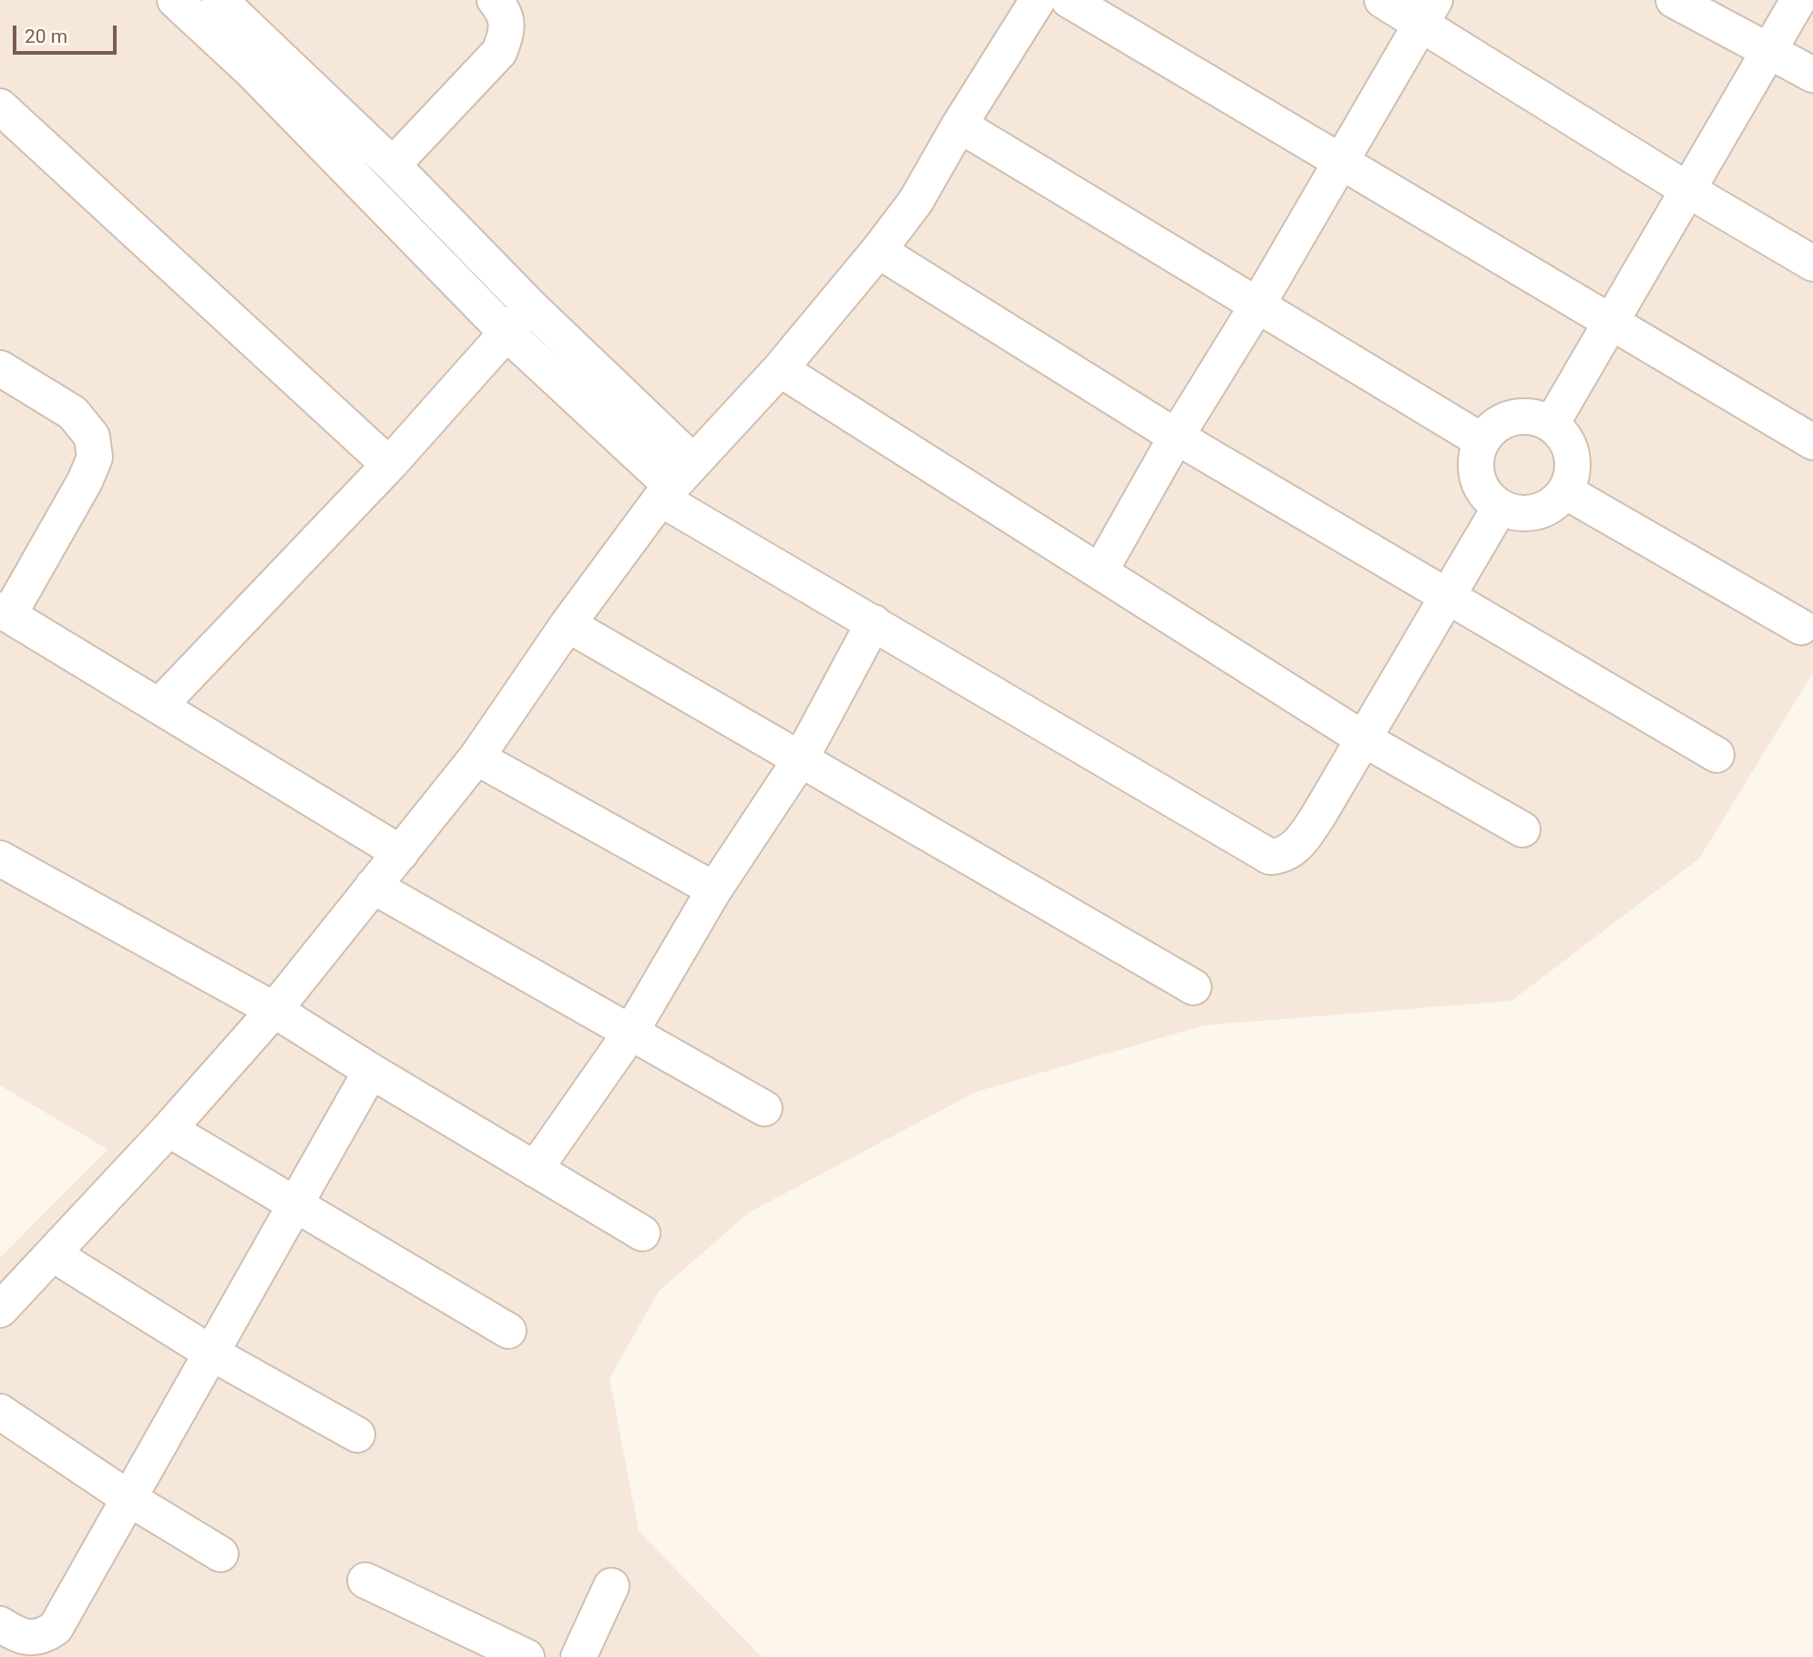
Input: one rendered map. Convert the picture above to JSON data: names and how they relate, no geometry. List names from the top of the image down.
{
  "scale_bar": "20 m"
}
